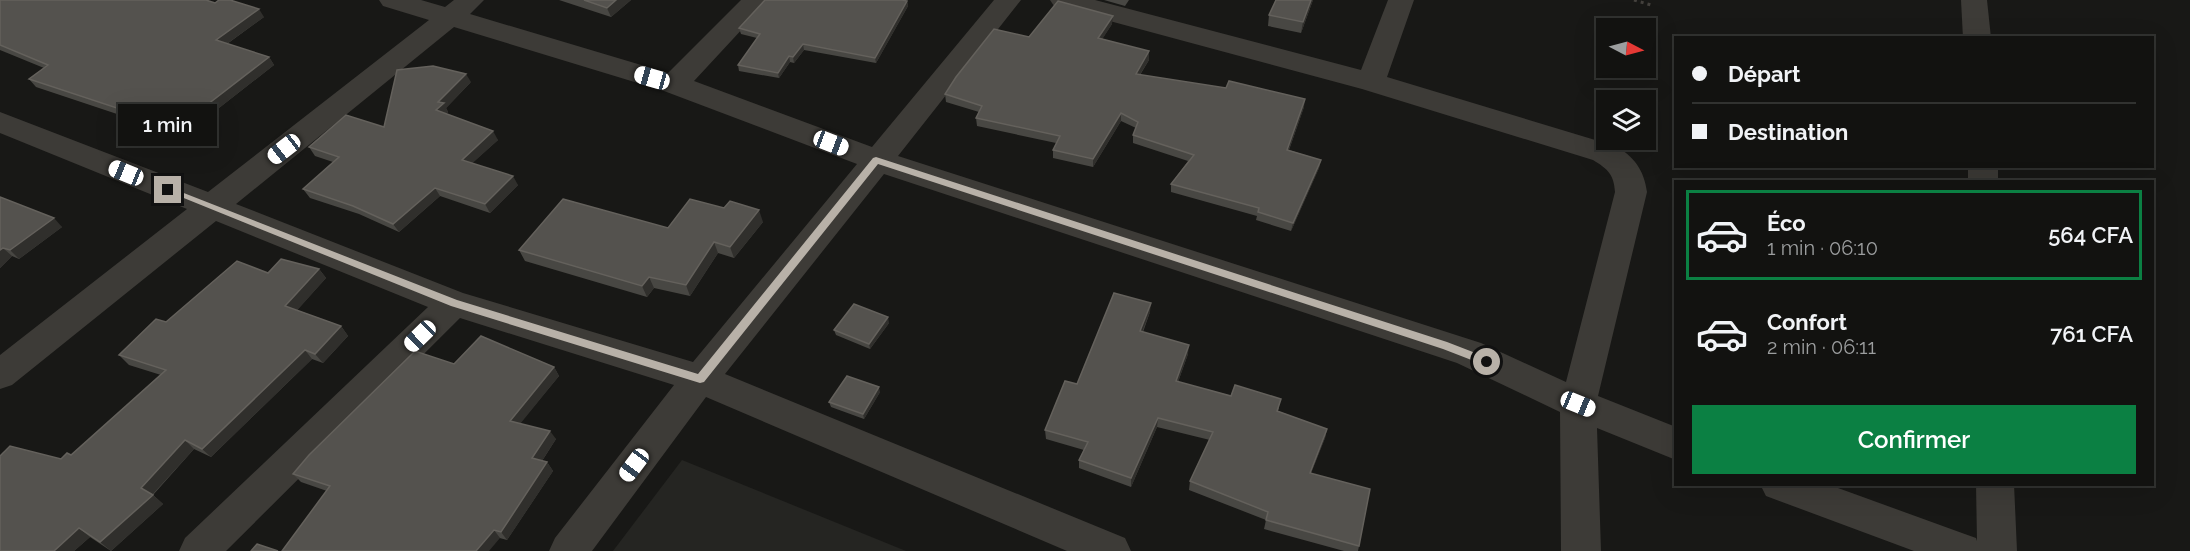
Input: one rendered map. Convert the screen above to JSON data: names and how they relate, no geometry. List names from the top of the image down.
{
  "north": "right",
  "page": {
    "banner": ["Départ", "Destination"],
    "bubble": "1 min",
    "list": [
      {
        "name": "Éco",
        "note": "1 min · 06:10",
        "value": "564 CFA"
      },
      {
        "name": "Confort",
        "note": "2 min · 06:11",
        "value": "761 CFA"
      }
    ],
    "buttons": "Confirmer"
  }
}
